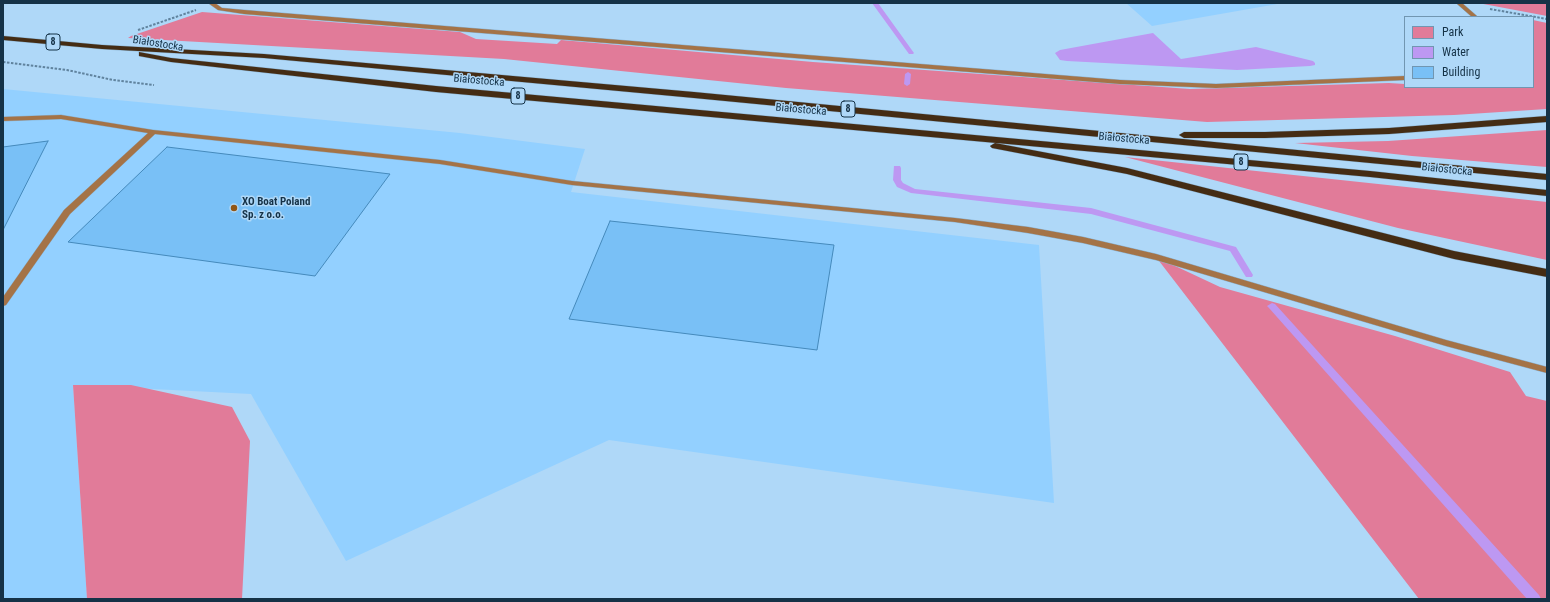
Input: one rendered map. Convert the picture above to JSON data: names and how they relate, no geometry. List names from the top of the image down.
{
  "streets": {
    "highway": ["8", "Białostocka"]
  },
  "places": ["XO Boat Poland Sp. z o.o."],
  "legend": ["Park", "Water", "Building"]
}
